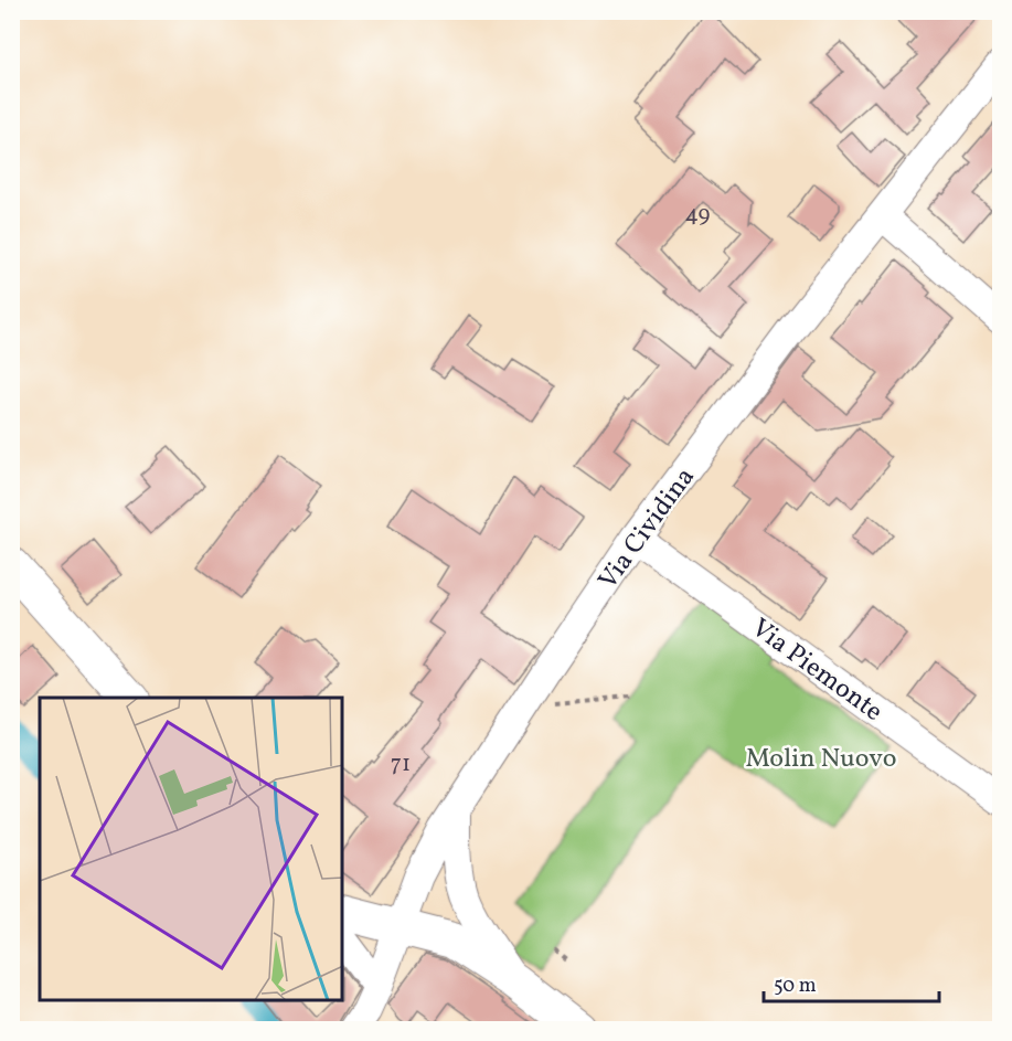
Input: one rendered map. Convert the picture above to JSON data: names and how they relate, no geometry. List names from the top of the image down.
{
  "streets": {
    "street": ["Via Cividina", "Via Piemonte"]
  },
  "crossings": [
    ["Via Cividina", "Via Piemonte"]
  ],
  "parks": ["Molin Nuovo"],
  "house_numbers": ["49", "71"],
  "scale_bar": "50 m"
}
